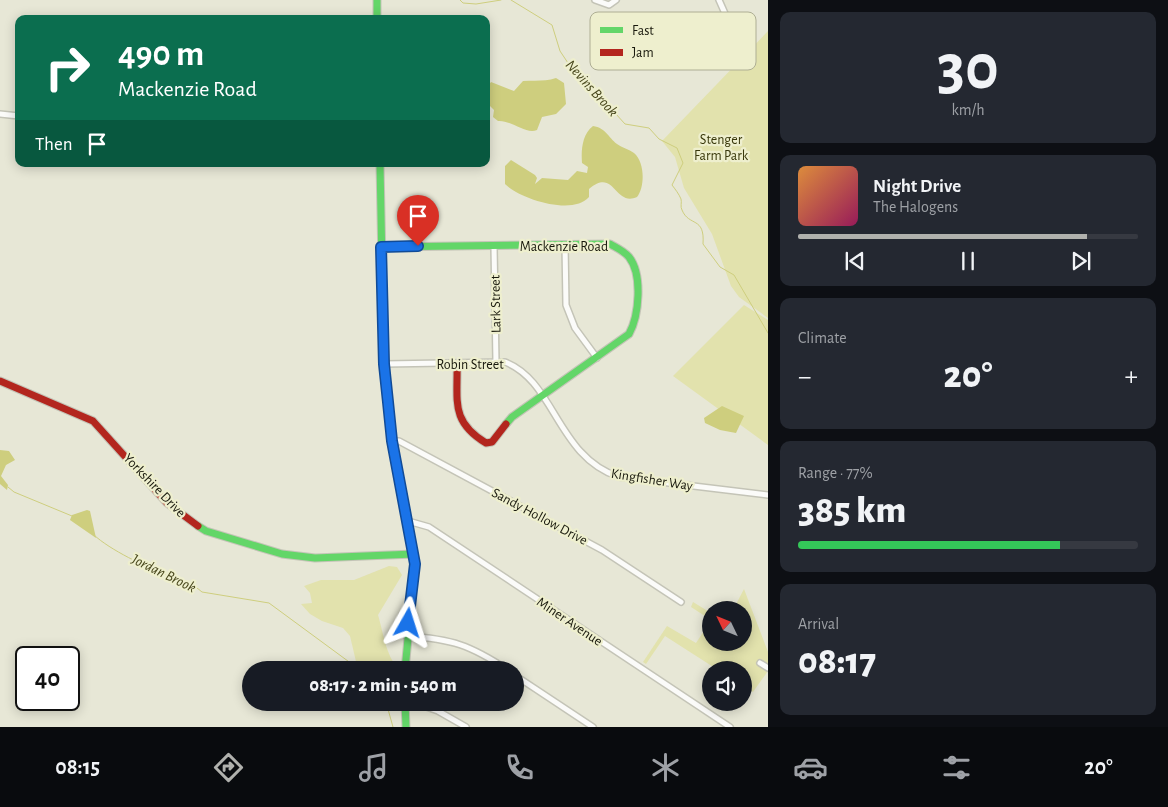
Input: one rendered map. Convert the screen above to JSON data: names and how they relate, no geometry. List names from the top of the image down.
{
  "streets": {
    "street": [
      "Mackenzie Road",
      "Lark Street",
      "Robin Street",
      "Kingfisher Way",
      "Yorkshire Drive",
      "Sandy Hollow Drive",
      "Miner Avenue"
    ]
  },
  "crossings": [
    ["Mackenzie Road", "Lark Street"],
    ["Mackenzie Road", "Robin Street"],
    ["Mackenzie Road", "Kingfisher Way"],
    ["Lark Street", "Robin Street"],
    ["Robin Street", "Kingfisher Way"]
  ],
  "water": ["Nevins Brook", "Jordan Brook"],
  "parks": ["Stenger Farm Park"],
  "legend": ["Fast", "Jam"],
  "north": "top left",
  "page": {
    "tile": [
      ["30", "km/h"],
      "Climate",
      ["Range · 77%", "385 km"],
      ["Arrival", "08:17"]
    ],
    "turn": ["490 m", "Mackenzie Road"],
    "then": "Then",
    "song": ["Night Drive", "The Halogens"],
    "heat": ["−", "20°", "+"],
    "limit": "40",
    "trip": "08:17 · 2 min · 540 m",
    "tabs": ["08:15", "20°"]
  }
}
